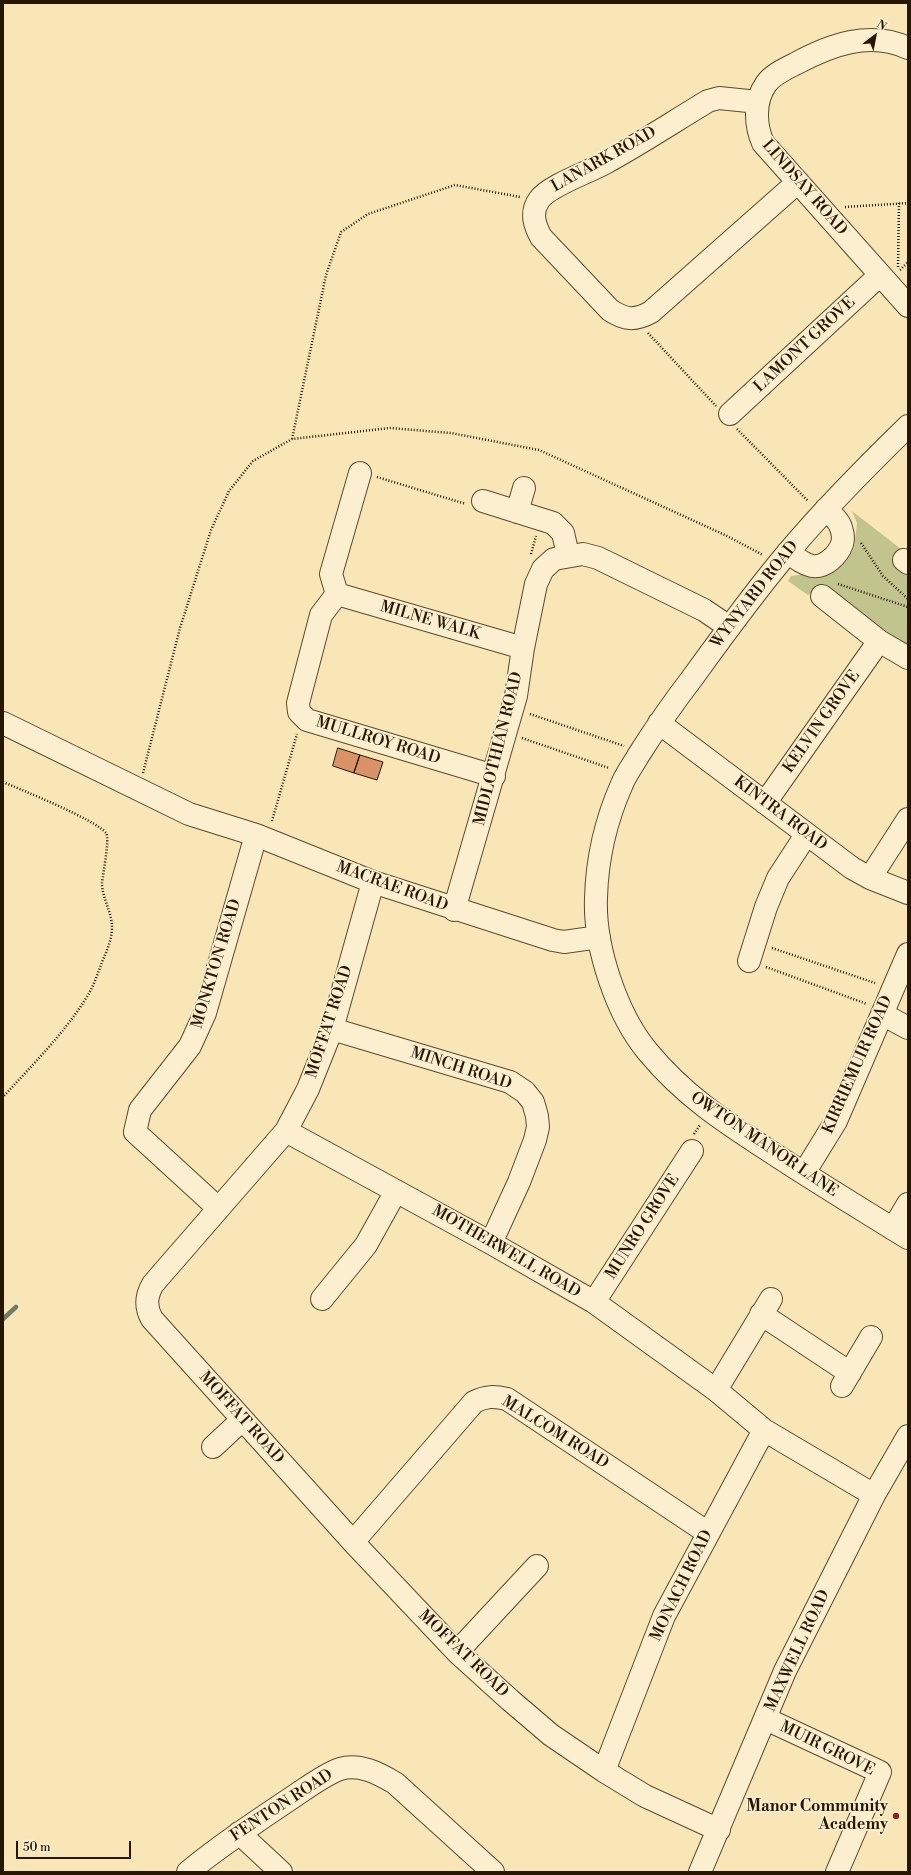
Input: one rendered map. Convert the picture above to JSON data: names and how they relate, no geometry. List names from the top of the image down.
{
  "streets": {
    "street": [
      "LANARK ROAD",
      "LINDSAY ROAD",
      "LAMONT GROVE",
      "WYNYARD ROAD",
      "MILNE WALK",
      "KELVIN GROVE",
      "MULLROY ROAD",
      "MIDLOTHIAN ROAD",
      "KINTRA ROAD",
      "MACRAE ROAD",
      "MONKTON ROAD",
      "MOFFAT ROAD",
      "KIRRIEMUIR ROAD",
      "MINCH ROAD",
      "OWTON MANOR LANE",
      "MUNRO GROVE",
      "MOTHERWELL ROAD",
      "MALCOM ROAD",
      "MONACH ROAD",
      "MAXWELL ROAD",
      "MUIR GROVE",
      "FENTON ROAD"
    ]
  },
  "crossings": [
    ["LANARK ROAD", "LINDSAY ROAD"],
    ["LINDSAY ROAD", "LAMONT GROVE"],
    ["WYNYARD ROAD", "MIDLOTHIAN ROAD"],
    ["WYNYARD ROAD", "KINTRA ROAD"],
    ["WYNYARD ROAD", "OWTON MANOR LANE"],
    ["MILNE WALK", "MULLROY ROAD"],
    ["MILNE WALK", "MIDLOTHIAN ROAD"],
    ["KELVIN GROVE", "KINTRA ROAD"],
    ["MULLROY ROAD", "MIDLOTHIAN ROAD"],
    ["MIDLOTHIAN ROAD", "MACRAE ROAD"],
    ["MACRAE ROAD", "MONKTON ROAD"],
    ["MACRAE ROAD", "MOFFAT ROAD"],
    ["MACRAE ROAD", "OWTON MANOR LANE"],
    ["MONKTON ROAD", "MOFFAT ROAD"],
    ["MOFFAT ROAD", "MINCH ROAD"],
    ["MOFFAT ROAD", "MOTHERWELL ROAD"],
    ["MOFFAT ROAD", "MALCOM ROAD"],
    ["MOFFAT ROAD", "MONACH ROAD"],
    ["MOFFAT ROAD", "MAXWELL ROAD"],
    ["KIRRIEMUIR ROAD", "OWTON MANOR LANE"],
    ["MINCH ROAD", "MOTHERWELL ROAD"],
    ["MUNRO GROVE", "MOTHERWELL ROAD"],
    ["MOTHERWELL ROAD", "MONACH ROAD"],
    ["MOTHERWELL ROAD", "MAXWELL ROAD"],
    ["MALCOM ROAD", "MONACH ROAD"],
    ["MAXWELL ROAD", "MUIR GROVE"]
  ],
  "places": ["Manor Community Academy"],
  "scale_bar": "50 m",
  "north": "top right"
}
